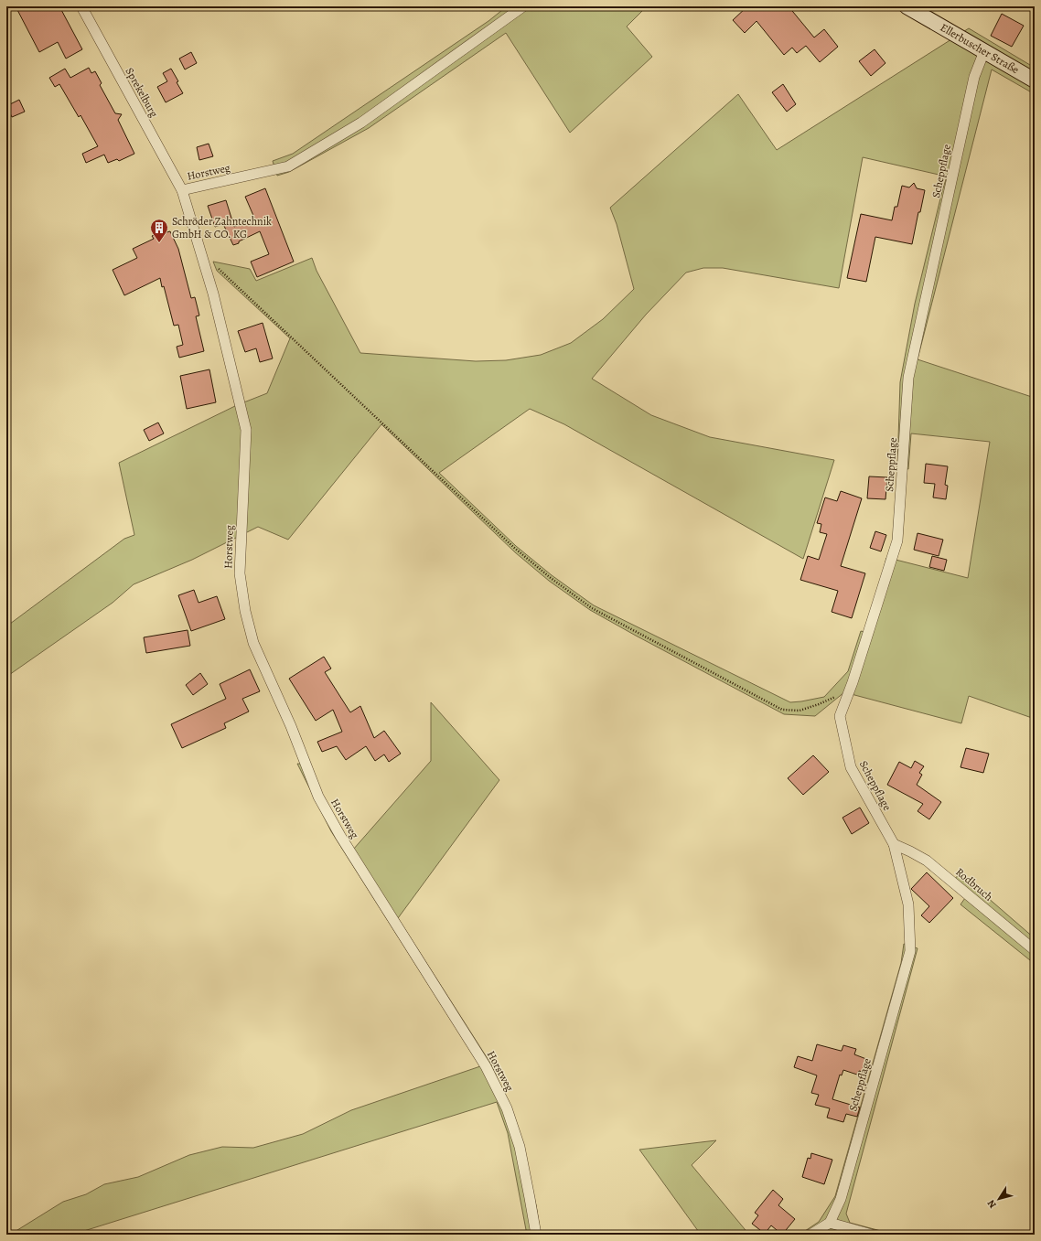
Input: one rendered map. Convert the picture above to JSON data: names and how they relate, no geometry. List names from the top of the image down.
{
  "streets": {
    "main road": ["Ellerbuscher Straße"],
    "street": [
      "Sprekelburg",
      "Scheppflage",
      "Horstweg",
      "Rodbruch"
    ]
  },
  "crossings": [
    ["Ellerbuscher Straße", "Scheppflage"],
    ["Sprekelburg", "Horstweg"],
    ["Scheppflage", "Rodbruch"]
  ],
  "places": {
    "building": ["Schröder Zahntechnik GmbH & CO. KG"]
  },
  "north": "bottom left"
}
